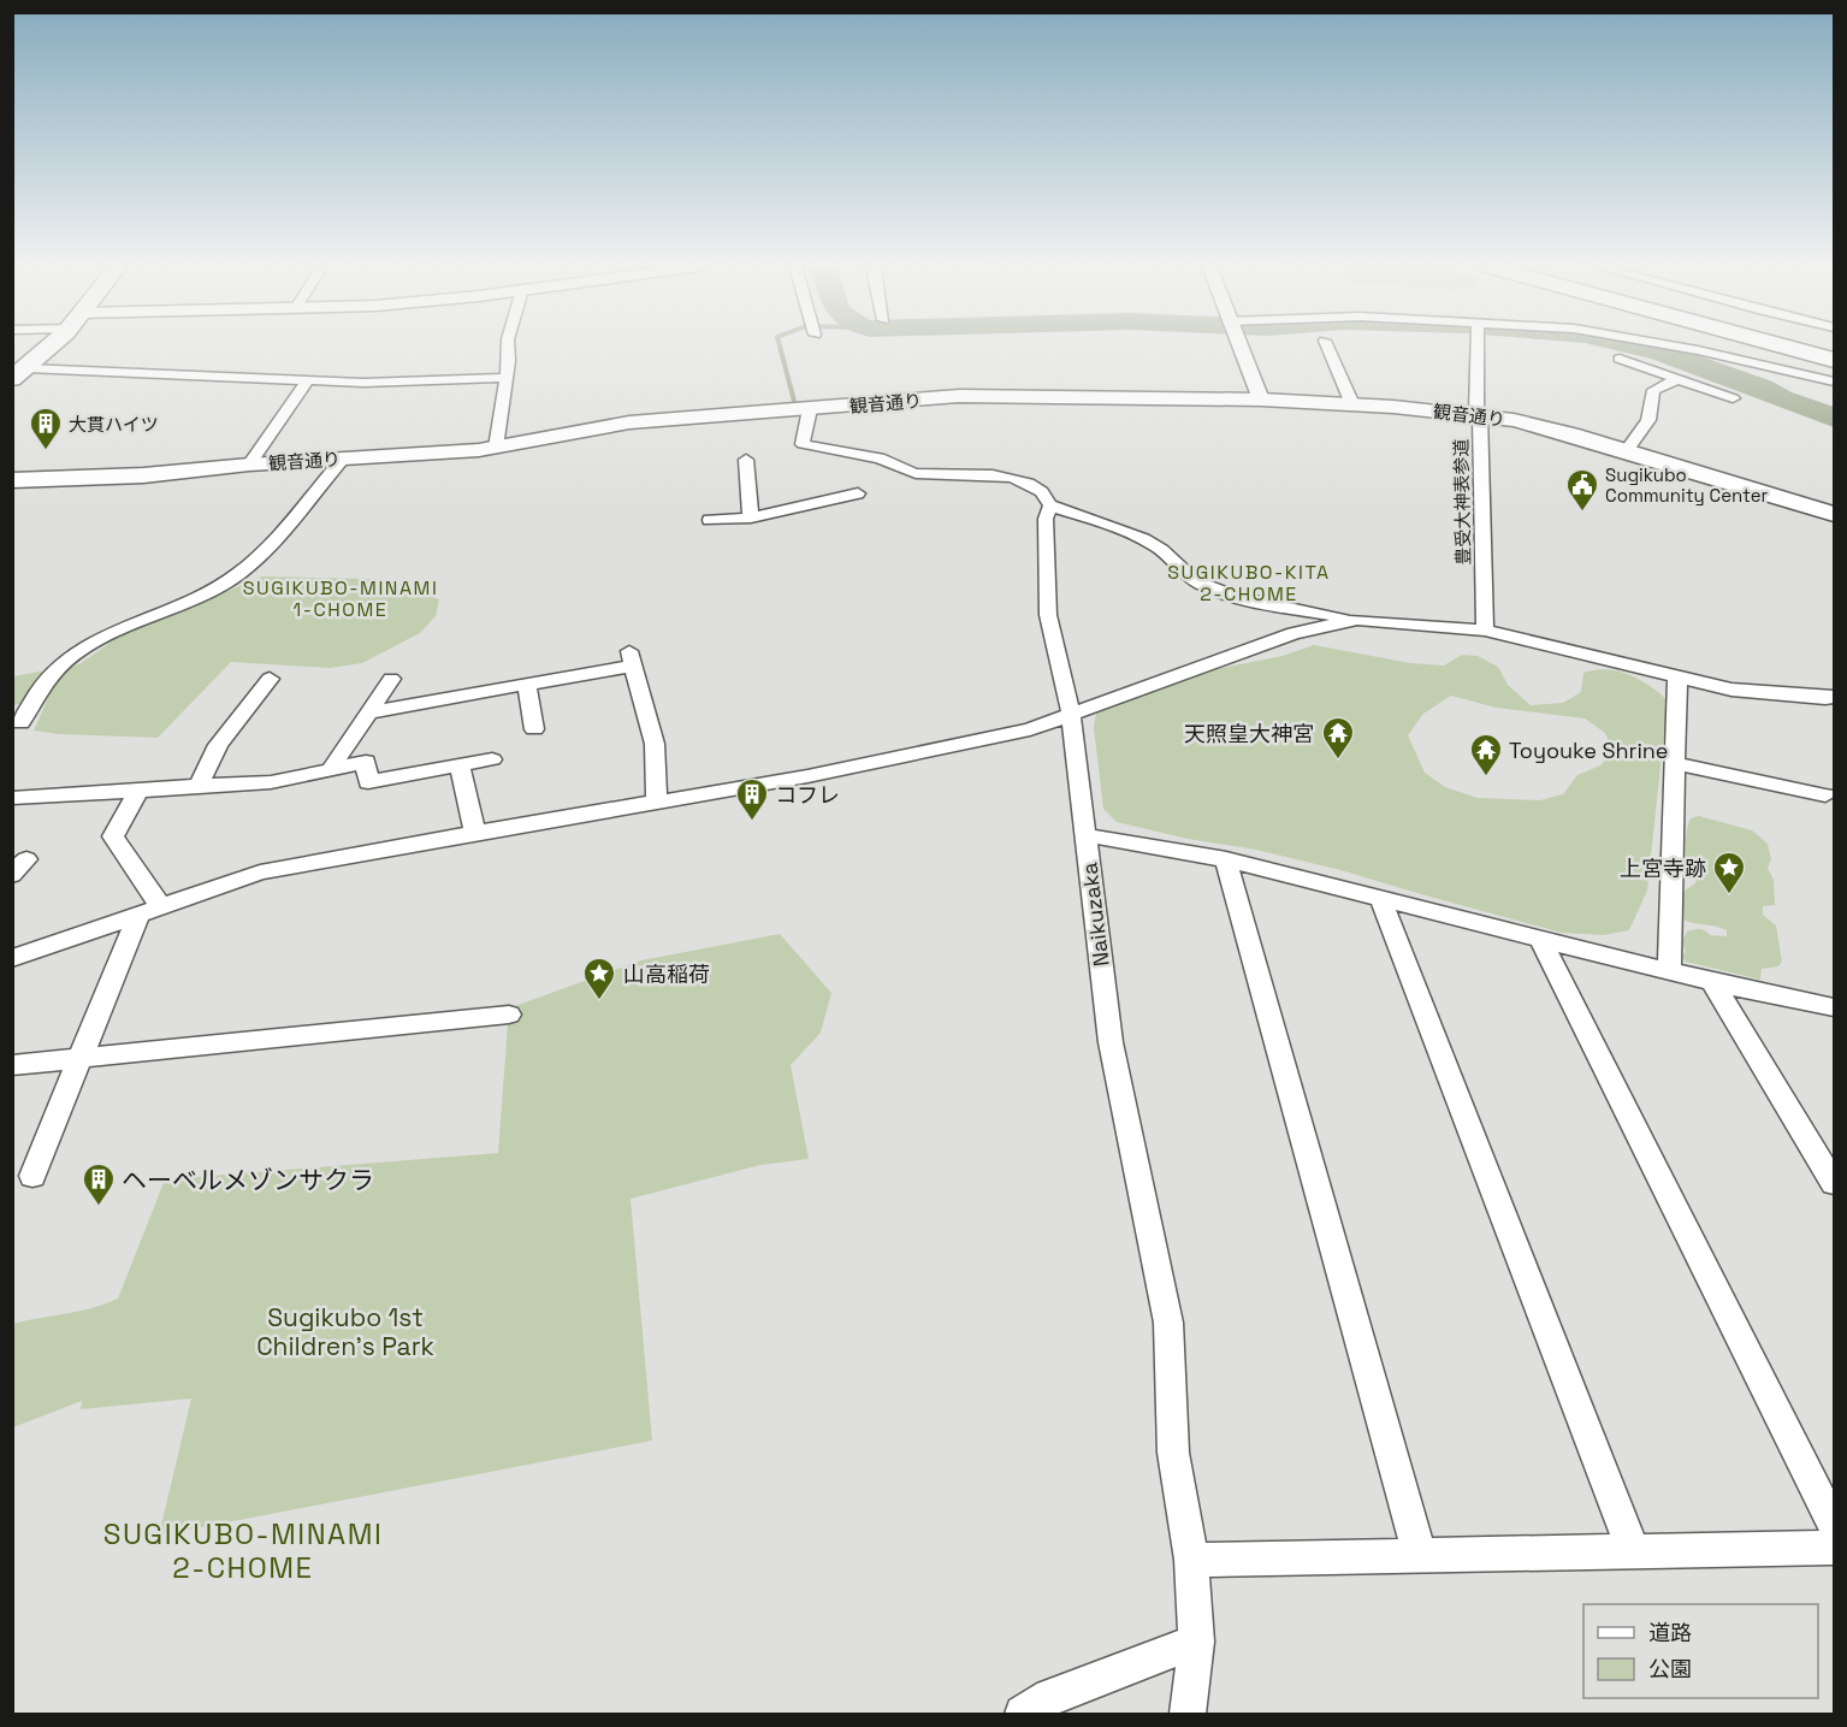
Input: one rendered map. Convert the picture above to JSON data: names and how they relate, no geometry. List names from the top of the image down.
{
  "streets": {
    "main road": ["観音通り"],
    "street": ["豊受大神表参道", "Naikuzaka"]
  },
  "crossings": [
    ["観音通り", "豊受大神表参道"]
  ],
  "districts": ["SUGIKUBO-KITA 2-CHOME", "SUGIKUBO-MINAMI 1-CHOME", "SUGIKUBO-MINAMI 2-CHOME"],
  "parks": ["Sugikubo 1st Children's Park"],
  "places": {
    "building": ["大貫ハイツ", "コフレ", "ヘーベルメゾンサクラ"],
    "public building": ["Sugikubo Community Center"],
    "temple": ["天照皇大神宮", "Toyouke Shrine"],
    "place": ["上宮寺跡", "山高稲荷"]
  },
  "legend": ["道路", "公園"]
}
